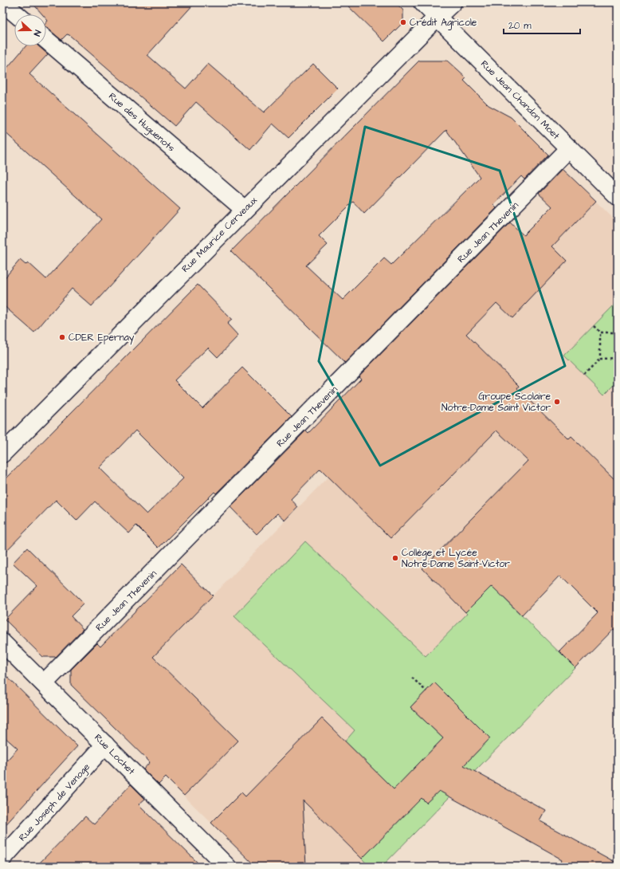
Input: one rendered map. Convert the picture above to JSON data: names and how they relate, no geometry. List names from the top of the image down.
{
  "streets": {
    "street": [
      "Rue Jean Chandon Moet",
      "Rue des Huguenots",
      "Rue Jean Thevenin",
      "Rue Maurice Cerveaux",
      "Rue Lochet",
      "Rue Joseph de Venoge"
    ]
  },
  "crossings": [
    ["Rue Jean Chandon Moet", "Rue Jean Thevenin"],
    ["Rue Jean Chandon Moet", "Rue Maurice Cerveaux"],
    ["Rue des Huguenots", "Rue Maurice Cerveaux"],
    ["Rue Jean Thevenin", "Rue Lochet"],
    ["Rue Lochet", "Rue Joseph de Venoge"]
  ],
  "places": [
    "Crédit Agricole",
    "CDER Epernay",
    "Groupe Scolaire Notre-Dame Saint Victor",
    "Collège et Lycée Notre-Dame Saint-Victor"
  ],
  "scale_bar": "20 m",
  "north": "right"
}
